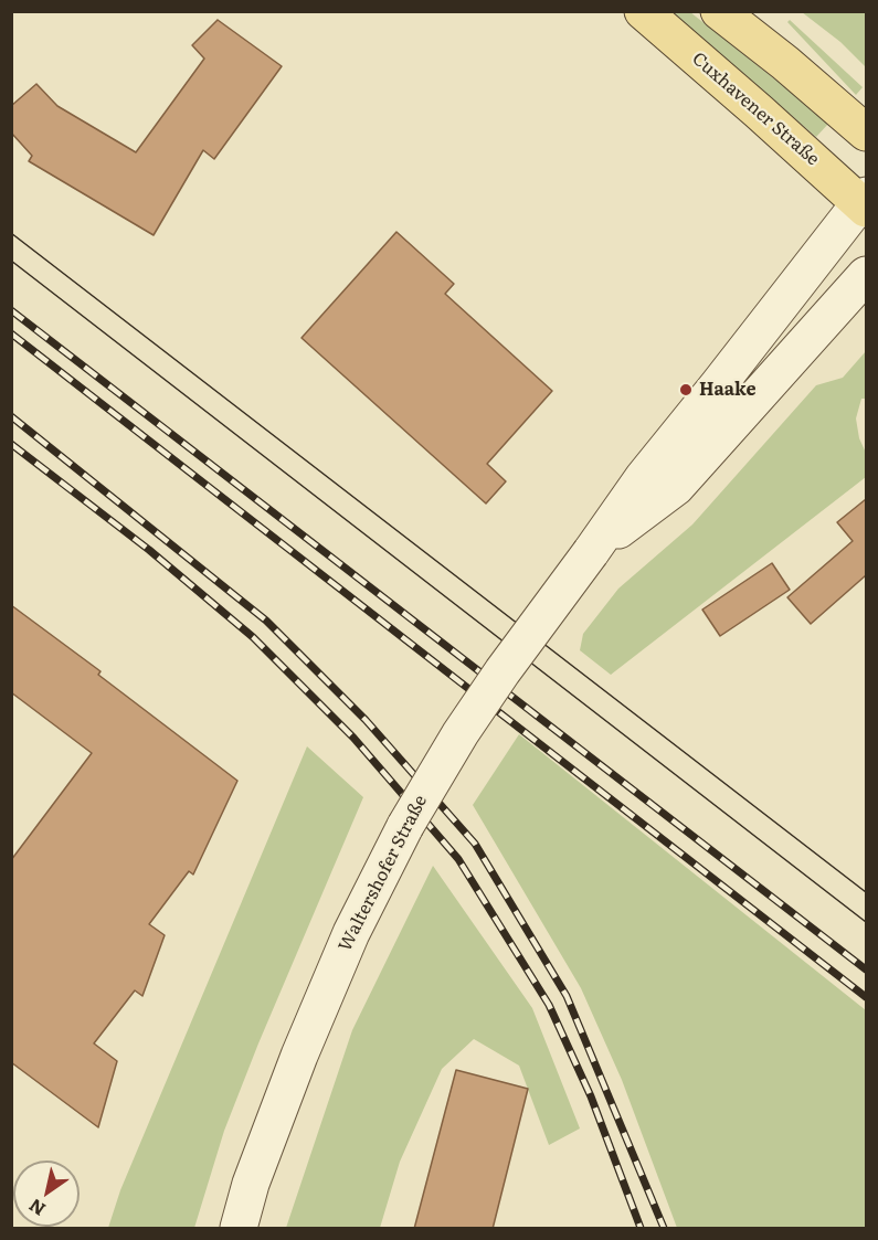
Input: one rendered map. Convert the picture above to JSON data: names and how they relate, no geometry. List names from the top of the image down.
{
  "streets": {
    "main road": ["Cuxhavener Straße", "Waltershofer Straße"]
  },
  "crossings": [
    ["Cuxhavener Straße", "Waltershofer Straße"]
  ],
  "places": ["Haake"],
  "north": "bottom left"
}
